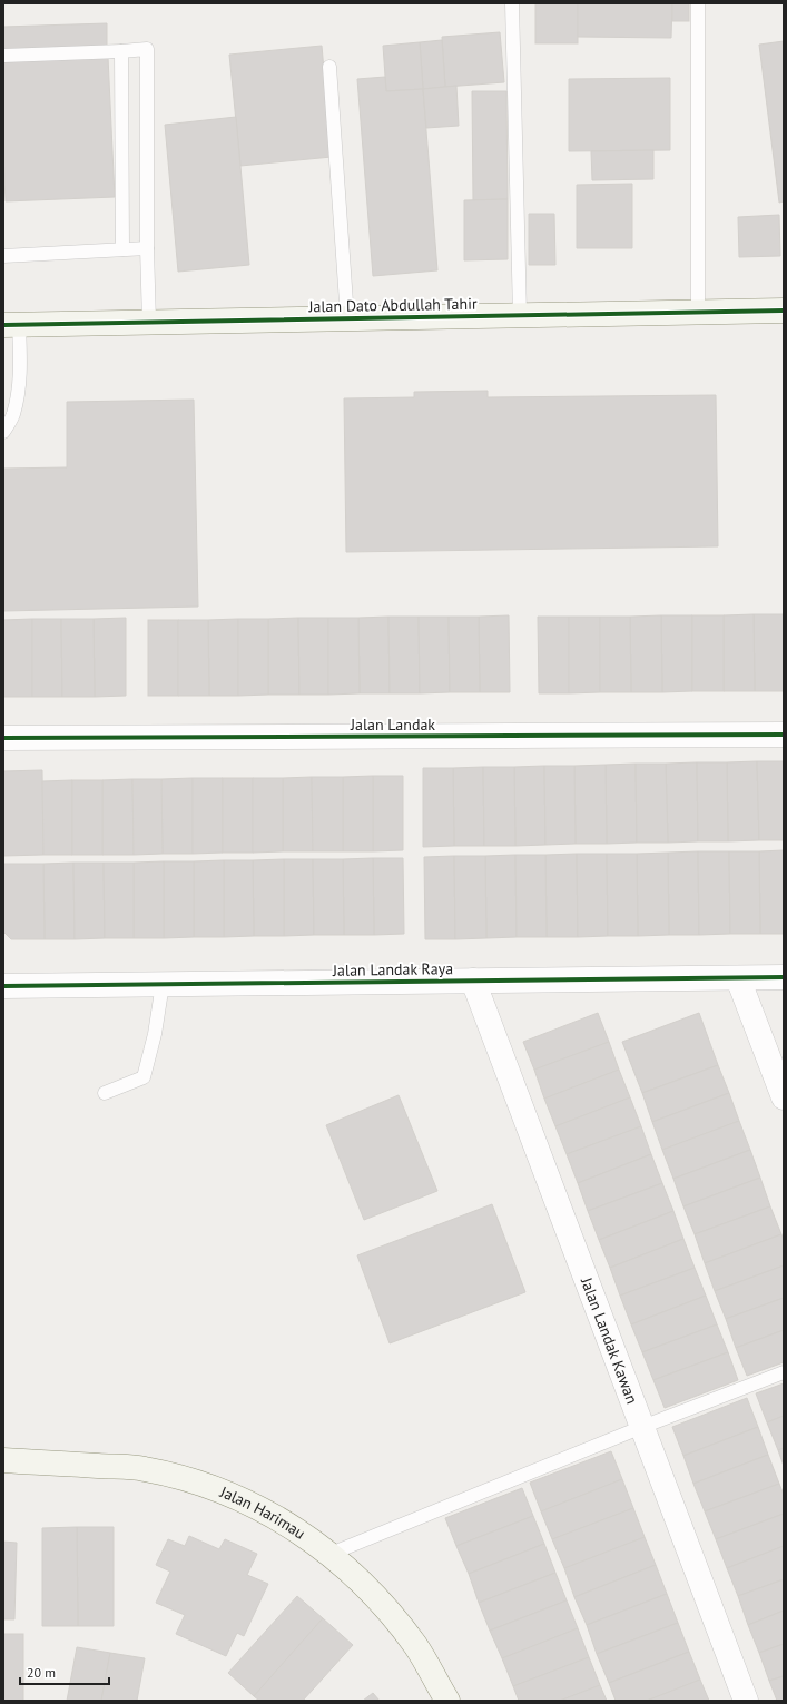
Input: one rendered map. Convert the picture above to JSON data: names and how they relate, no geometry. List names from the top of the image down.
{
  "streets": {
    "street": [
      "Jalan Dato Abdullah Tahir",
      "Jalan Landak",
      "Jalan Landak Raya",
      "Jalan Landak Kawan",
      "Jalan Harimau"
    ]
  },
  "crossings": [
    ["Jalan Landak Raya", "Jalan Landak Kawan"]
  ],
  "scale_bar": "20 m"
}
